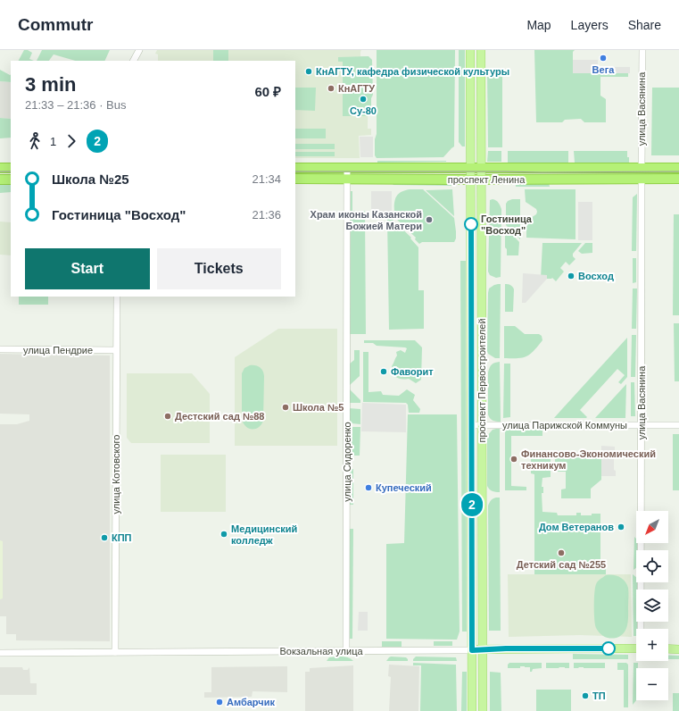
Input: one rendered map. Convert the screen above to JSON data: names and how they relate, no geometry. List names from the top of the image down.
{
  "streets": {
    "highway": ["проспект Ленина"],
    "main road": ["проспект Первостроителей", "Вокзальная улица"],
    "street": [
      "улица Васянина",
      "улица Пендрие",
      "улица Парижской Коммуны",
      "улица Сидоренко",
      "улица Котовского"
    ]
  },
  "crossings": [
    ["улица Васянина", "проспект Ленина"],
    ["улица Васянина", "улица Парижской Коммуны"],
    ["проспект Ленина", "проспект Первостроителей"],
    ["проспект Ленина", "улица Сидоренко"],
    ["улица Пендрие", "улица Котовского"],
    ["проспект Первостроителей", "улица Парижской Коммуны"],
    ["проспект Первостроителей", "Вокзальная улица"],
    ["улица Сидоренко", "Вокзальная улица"],
    ["улица Котовского", "Вокзальная улица"]
  ],
  "places": [
    "Вега",
    "КнАГТУ, кафедра физической культуры",
    "КнАГТУ",
    "Су-80",
    "Храм иконы Казанской Божией Матери",
    "Гостиница \"Восход\"",
    "Восход",
    "Фаворит",
    "Школа №5",
    "Дестский сад №88",
    "Финансово-Экономический техникум",
    "Купеческий",
    "Дом Ветеранов",
    "Медицинский колледж",
    "КПП",
    "Детский сад №255",
    "ТП",
    "Амбарчик"
  ],
  "lines": ["bus line 2"],
  "north": "bottom left",
  "page": {
    "header": "Commutr",
    "nav": ["Map", "Layers", "Share"],
    "on_map": "2",
    "heading": ["3 min", "21:33 – 21:36 · Bus", "60 ₽"],
    "legs": ["1", "2"],
    "list": [
      {
        "name": "Школа №25",
        "value": "21:34"
      },
      {
        "name": "Гостиница \"Восход\"",
        "value": "21:36"
      }
    ],
    "buttons": ["Start", "Tickets"],
    "map_buttons": ["+", "−"]
  }
}
